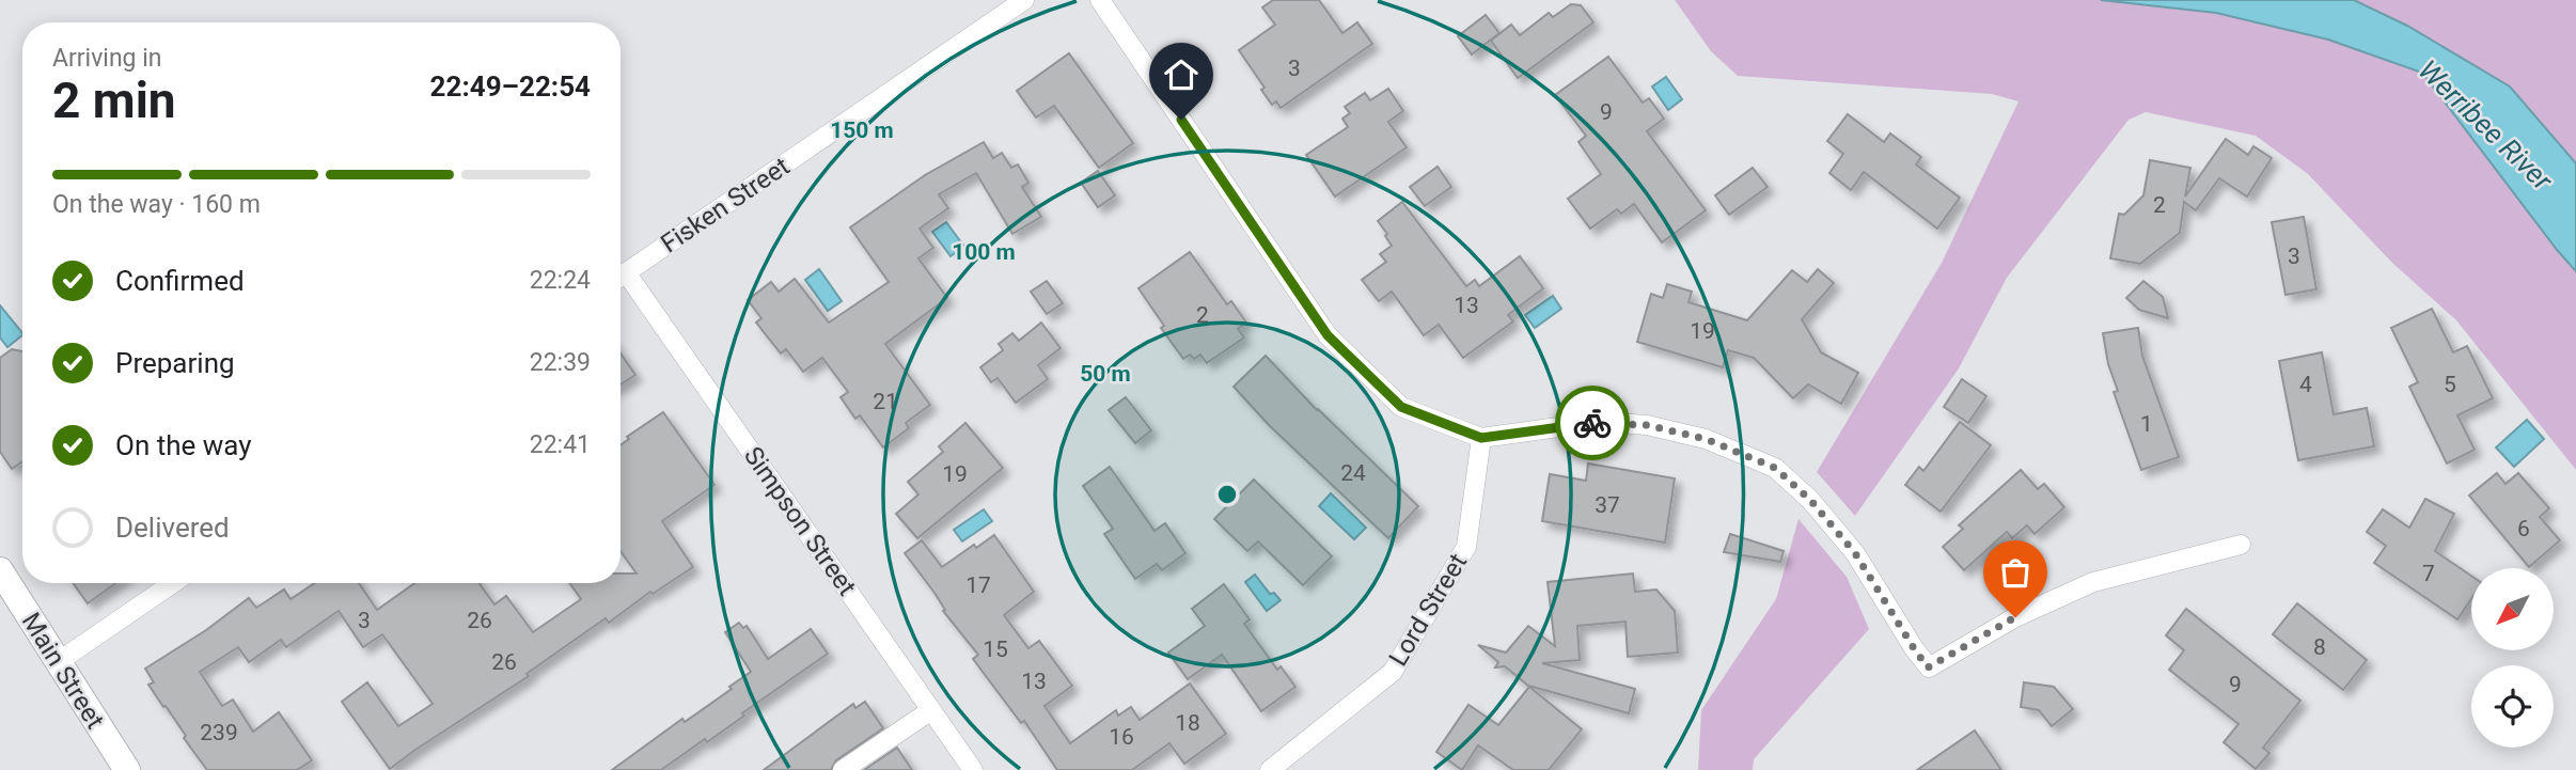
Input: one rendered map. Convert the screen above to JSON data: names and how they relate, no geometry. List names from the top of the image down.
{
  "streets": {
    "main road": ["Main Street"],
    "street": ["Fisken Street", "Simpson Street", "Lord Street"]
  },
  "water": ["Werribee River"],
  "house_numbers": [
    "3",
    "9",
    "2",
    "3",
    "13",
    "2",
    "19",
    "4",
    "5",
    "21",
    "1",
    "24",
    "19",
    "37",
    "6",
    "7",
    "17",
    "3",
    "26",
    "8",
    "15",
    "26",
    "13",
    "9",
    "18",
    "239",
    "16"
  ],
  "north": "bottom left",
  "page": {
    "heading": ["2 min", "Arriving in", "22:49–22:54"],
    "bar": "On the way · 160 m",
    "list": [
      ["Confirmed", "22:24"],
      ["Preparing", "22:39"],
      ["On the way", "22:41"],
      "Delivered"
    ]
  },
  "rings": ["150 m", "100 m", "50 m"]
}
